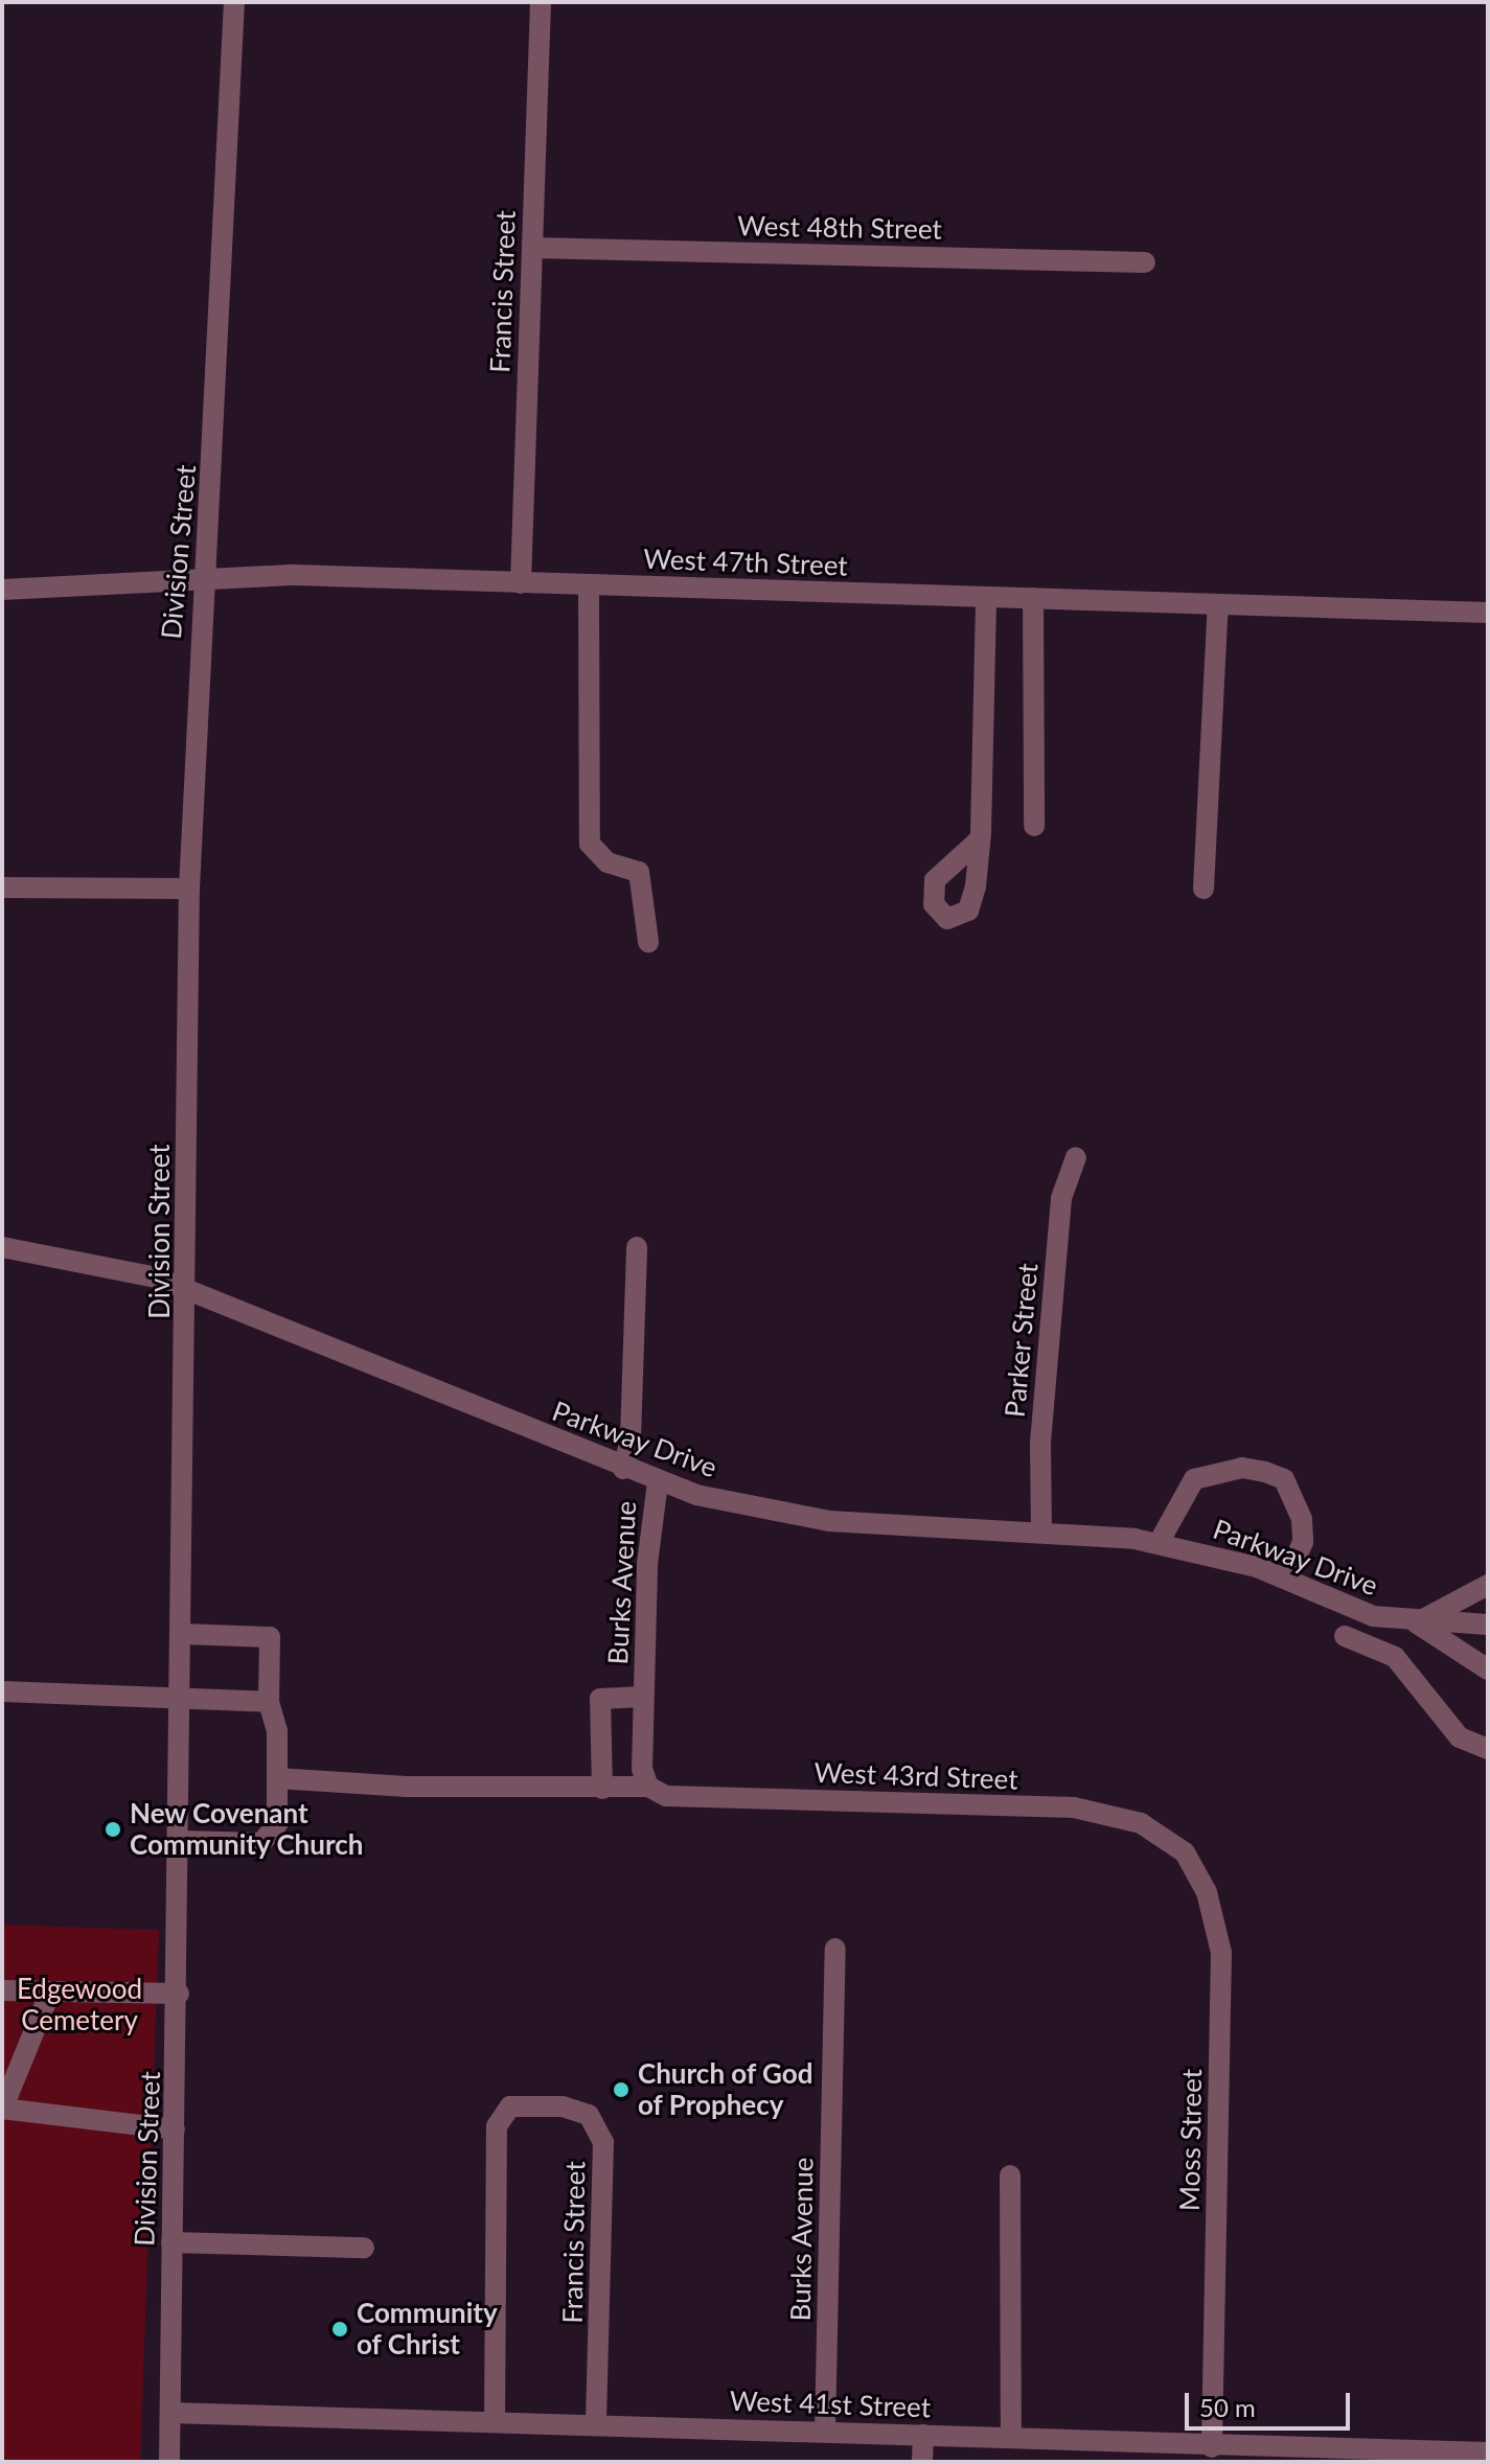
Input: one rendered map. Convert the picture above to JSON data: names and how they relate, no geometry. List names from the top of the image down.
{
  "streets": {
    "street": [
      "West 48th Street",
      "Francis Street",
      "Division Street",
      "West 47th Street",
      "Parker Street",
      "Parkway Drive",
      "Burks Avenue",
      "West 43rd Street",
      "Moss Street",
      "West 41st Street"
    ]
  },
  "crossings": [
    ["West 48th Street", "Francis Street"],
    ["Francis Street", "West 47th Street"],
    ["Francis Street", "West 41st Street"],
    ["Division Street", "West 47th Street"],
    ["Division Street", "Parkway Drive"],
    ["Division Street", "West 41st Street"],
    ["Parker Street", "Parkway Drive"],
    ["Parkway Drive", "Burks Avenue"],
    ["Burks Avenue", "West 43rd Street"],
    ["Burks Avenue", "West 41st Street"],
    ["West 43rd Street", "Moss Street"],
    ["Moss Street", "West 41st Street"]
  ],
  "parks": ["Edgewood Cemetery"],
  "places": ["New Covenant Community Church", "Church of God of Prophecy", "Community of Christ"],
  "scale_bar": "50 m"
}
